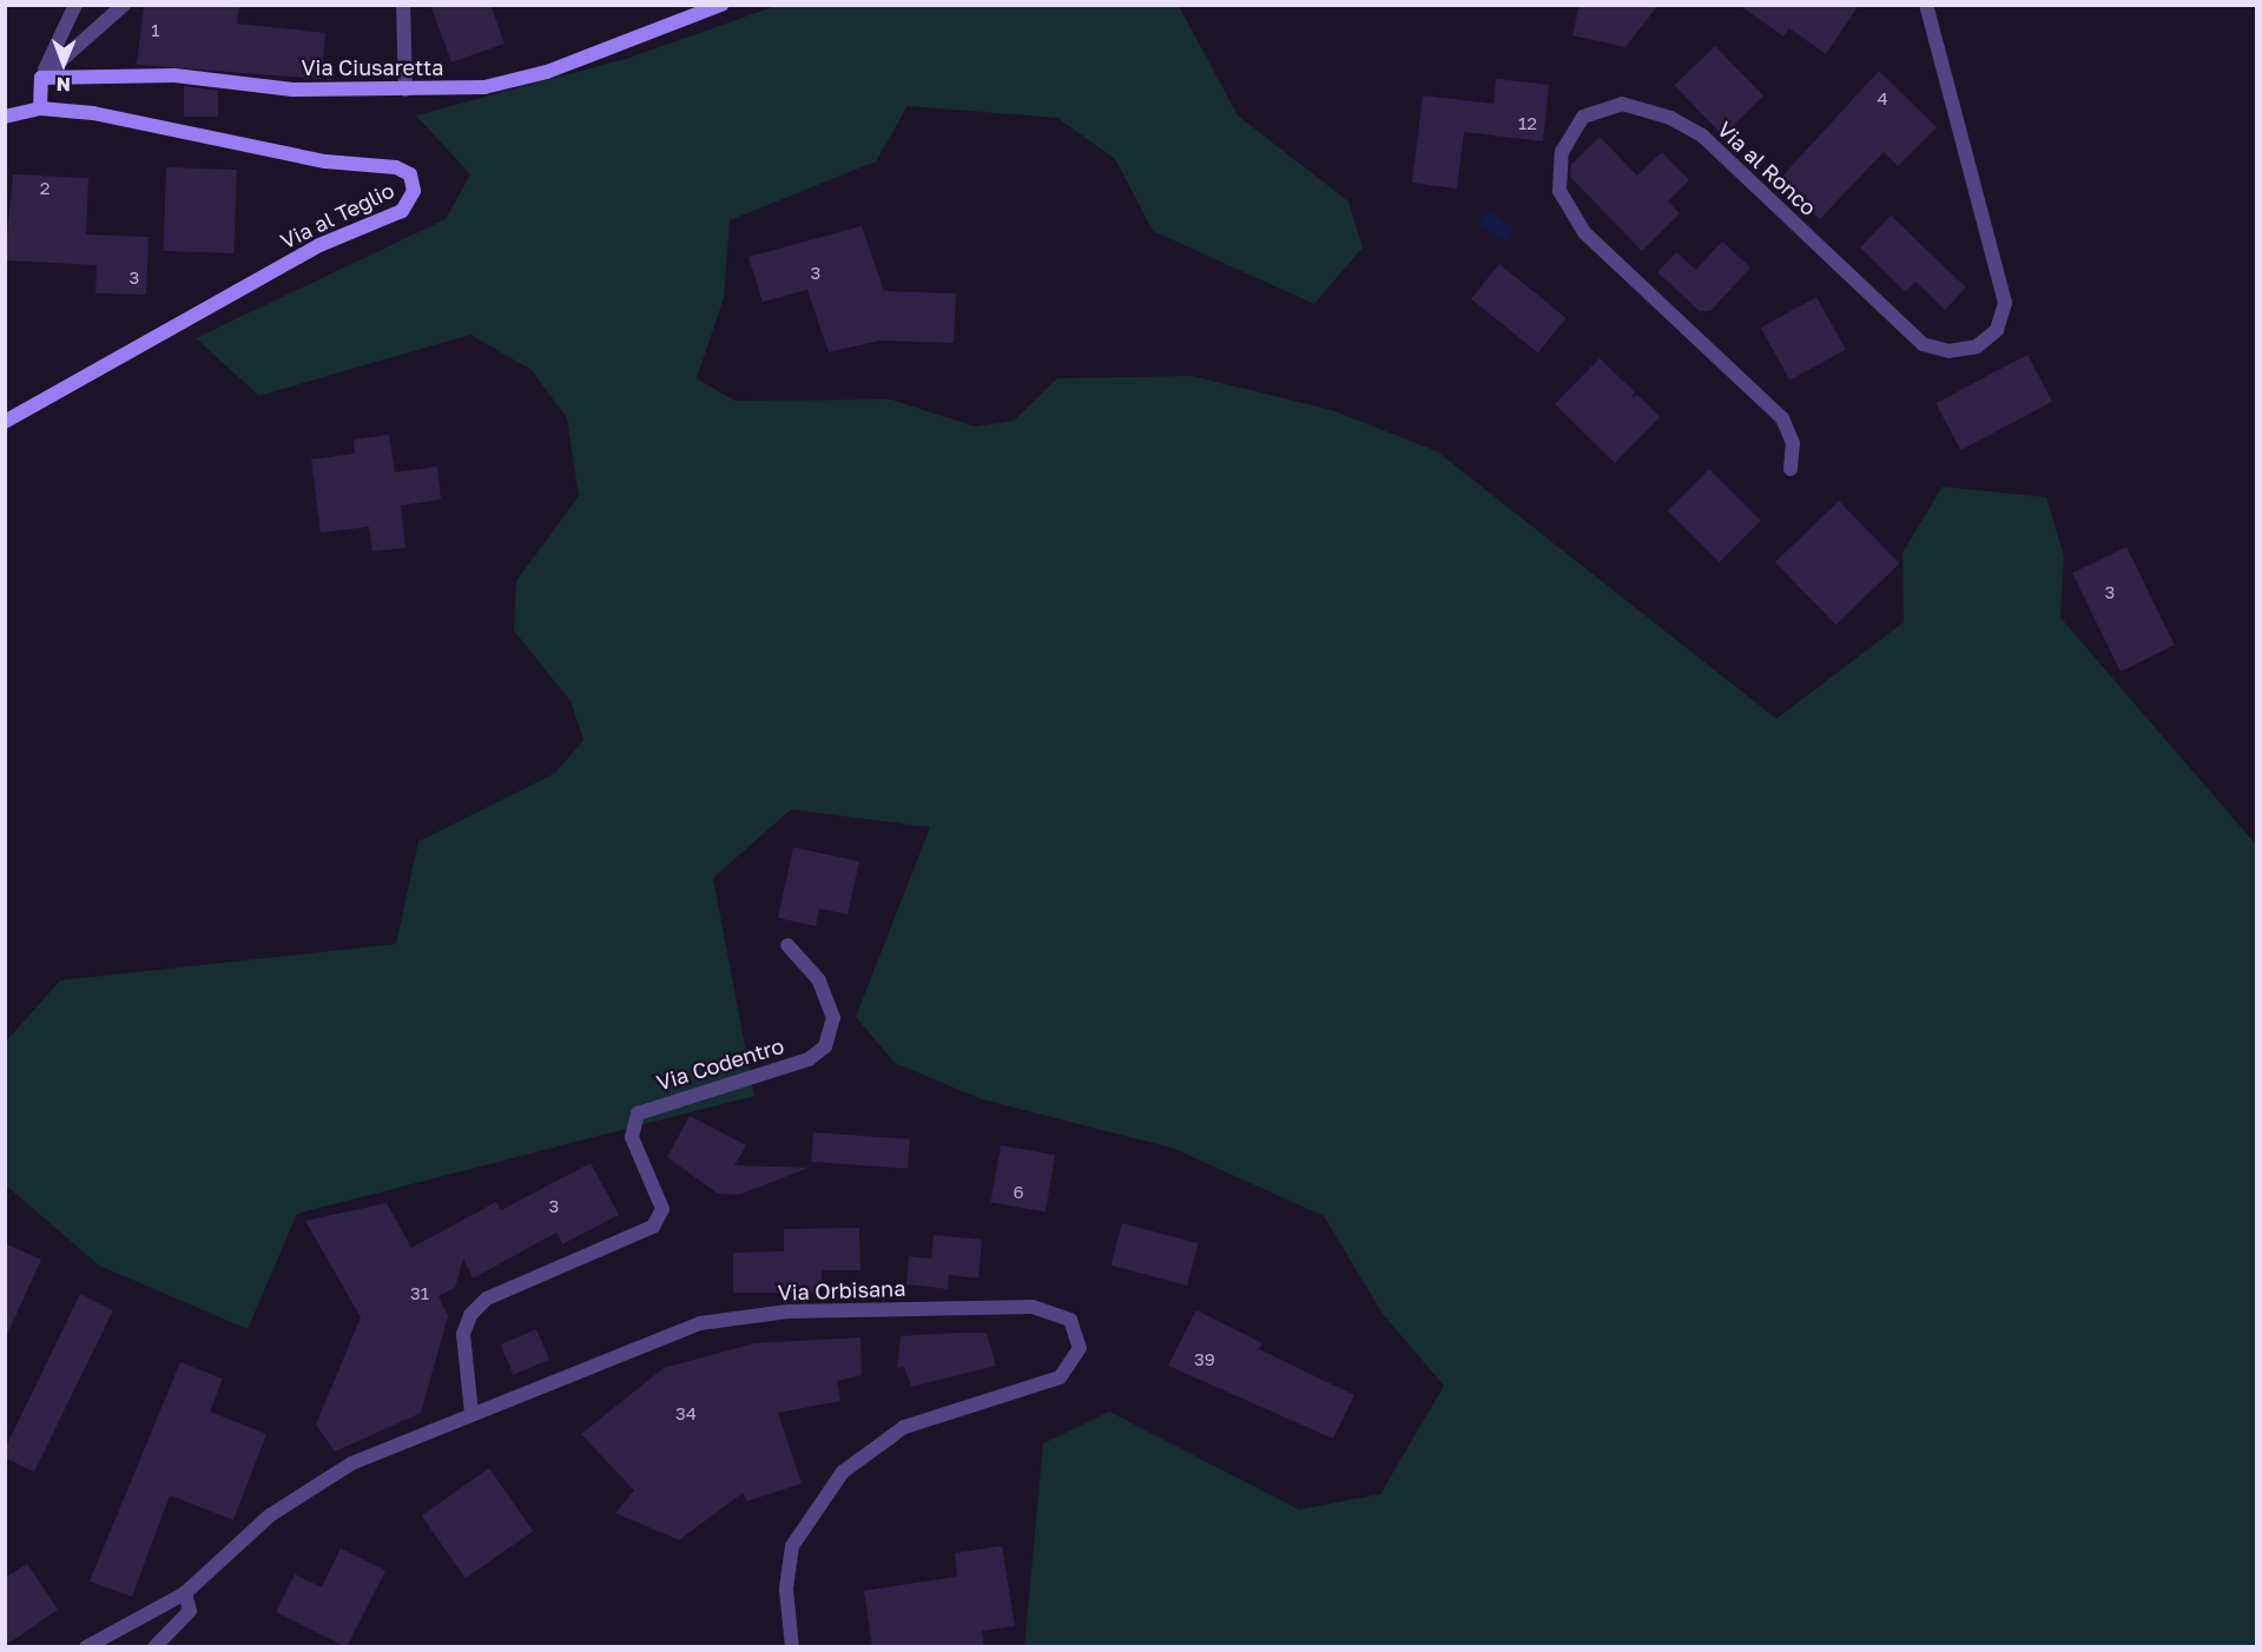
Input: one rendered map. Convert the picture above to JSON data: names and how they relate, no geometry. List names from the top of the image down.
{
  "streets": {
    "street": [
      "Via Ciusaretta",
      "Via al Ronco",
      "Via al Teglio",
      "Via Codentro",
      "Via Orbisana"
    ]
  },
  "crossings": [
    ["Via Codentro", "Via Orbisana"]
  ],
  "house_numbers": [
    "1",
    "4",
    "12",
    "2",
    "3",
    "3",
    "3",
    "6",
    "3",
    "31",
    "39",
    "34"
  ],
  "north": "bottom"
}
